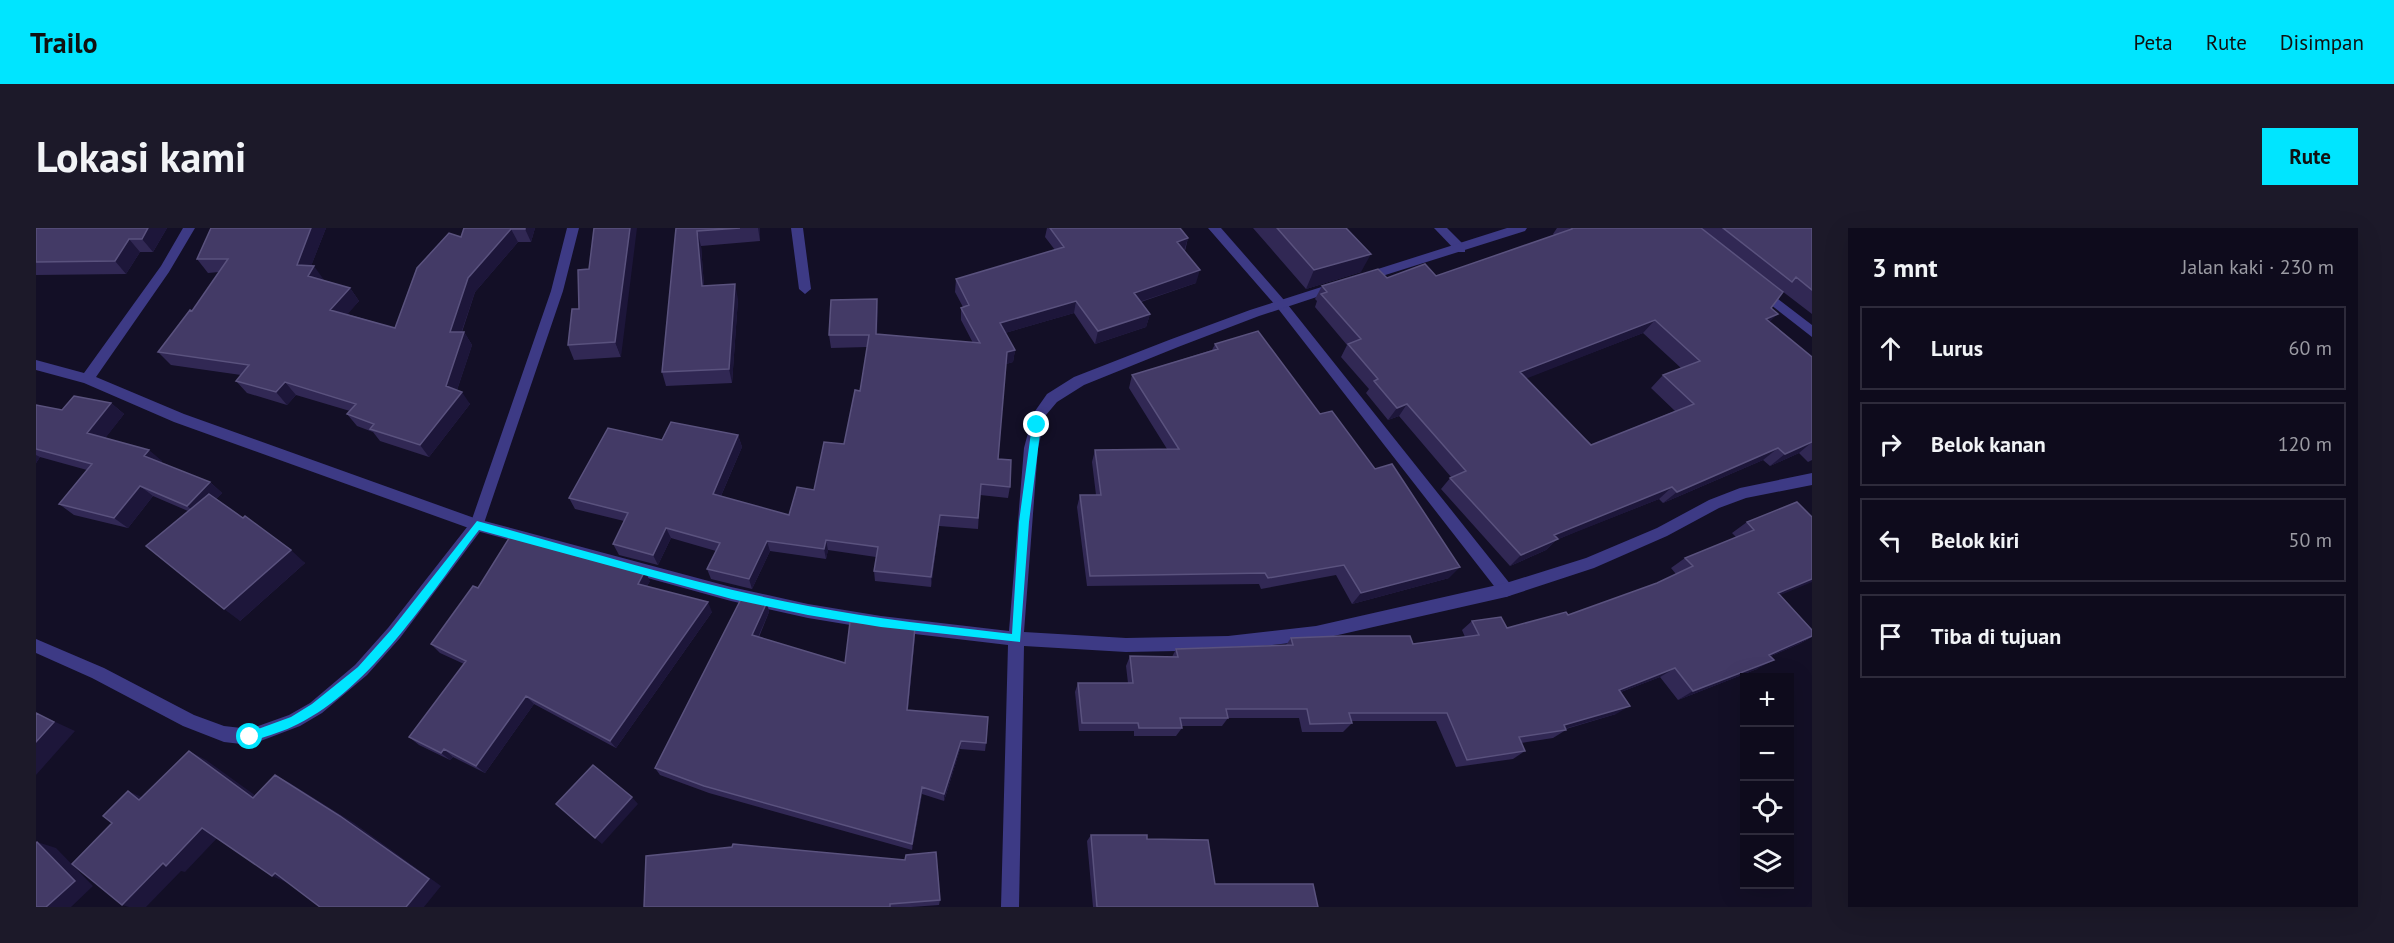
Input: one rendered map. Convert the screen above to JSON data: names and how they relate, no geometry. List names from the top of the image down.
{
  "page": {
    "header": "Trailo",
    "nav": ["Peta", "Rute", "Disimpan"],
    "buttons": "Rute",
    "title": "Lokasi kami",
    "heading": ["3 mnt", "Jalan kaki · 230 m"],
    "list": [
      ["Lurus", "60 m"],
      ["Belok kanan", "120 m"],
      ["Belok kiri", "50 m"],
      "Tiba di tujuan"
    ],
    "map_buttons": ["+", "−"]
  }
}
